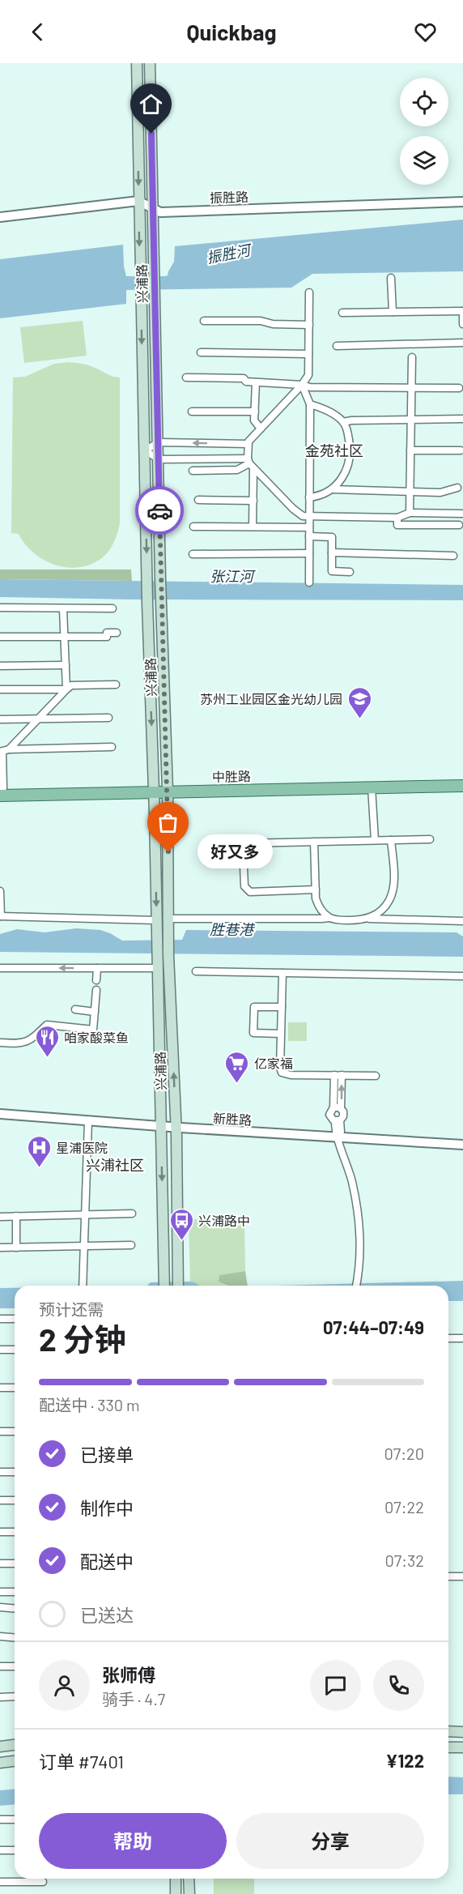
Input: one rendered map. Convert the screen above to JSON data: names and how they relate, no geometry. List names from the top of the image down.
{
  "streets": {
    "main road": ["兴浦路", "中胜路"],
    "street": ["振胜路", "新胜路"]
  },
  "crossings": [
    ["振胜路", "兴浦路"],
    ["兴浦路", "中胜路"],
    ["兴浦路", "新胜路"]
  ],
  "districts": ["金苑社区", "兴浦社区"],
  "water": ["振胜河", "张江河", "胜巷港"],
  "places": {
    "school or university": ["苏州工业园区金光幼儿园"],
    "other": ["好又多"],
    "restaurant": ["咱家酸菜鱼"],
    "supermarket": ["亿家福"],
    "hospital": ["星浦医院"],
    "bus stop": ["兴浦路中"]
  },
  "page": {
    "header": "Quickbag",
    "bubble": "好又多",
    "heading": ["2 分钟", "预计还需", "07:44–07:49"],
    "panel": [
      "张师傅",
      "骑手 · 4.7",
      "订单 #7401",
      "¥122"
    ],
    "bar": "配送中 · 330 m",
    "list": [
      ["已接单", "07:20"],
      ["制作中", "07:22"],
      ["配送中", "07:32"],
      "已送达"
    ],
    "buttons": ["帮助", "分享"]
  }
}
